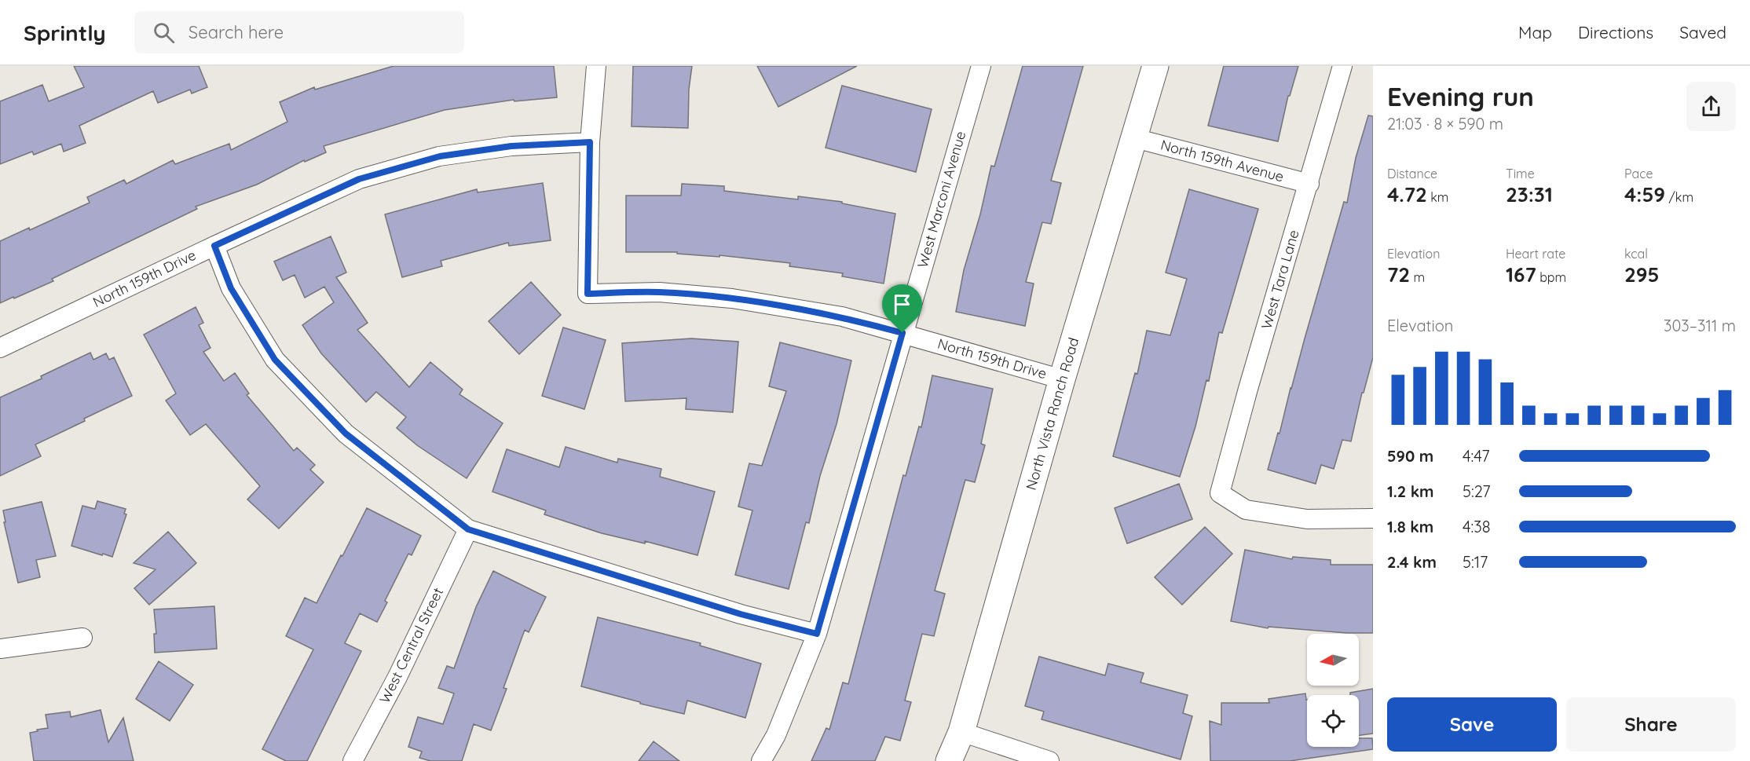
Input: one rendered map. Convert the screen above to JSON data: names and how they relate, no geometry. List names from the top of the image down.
{
  "streets": {
    "street": [
      "North 159th Avenue",
      "West Marconi Avenue",
      "North 159th Drive",
      "West Tara Lane",
      "North Vista Ranch Road",
      "West Central Street"
    ]
  },
  "crossings": [
    ["North 159th Avenue", "West Tara Lane"],
    ["North 159th Avenue", "North Vista Ranch Road"],
    ["West Marconi Avenue", "North 159th Drive"],
    ["North 159th Drive", "North Vista Ranch Road"]
  ],
  "north": "left",
  "page": {
    "header": "Sprintly",
    "search": "Search here",
    "nav": ["Map", "Directions", "Saved"],
    "heading": ["Evening run", "21:03 · 8 × 590 m"],
    "stats": [
      ["Distance", "4.72 km"],
      ["Time", "23:31"],
      ["Pace", "4:59 /km"],
      ["Elevation", "72 m"],
      ["Heart rate", "167 bpm"],
      ["kcal", "295"]
    ],
    "chart": ["Elevation", "303–311 m"],
    "list": [
      {
        "name": "590 m",
        "note": "4:47"
      },
      {
        "name": "1.2 km",
        "note": "5:27"
      },
      {
        "name": "1.8 km",
        "note": "4:38"
      },
      {
        "name": "2.4 km",
        "note": "5:17"
      }
    ],
    "buttons": ["Save", "Share"]
  }
}
